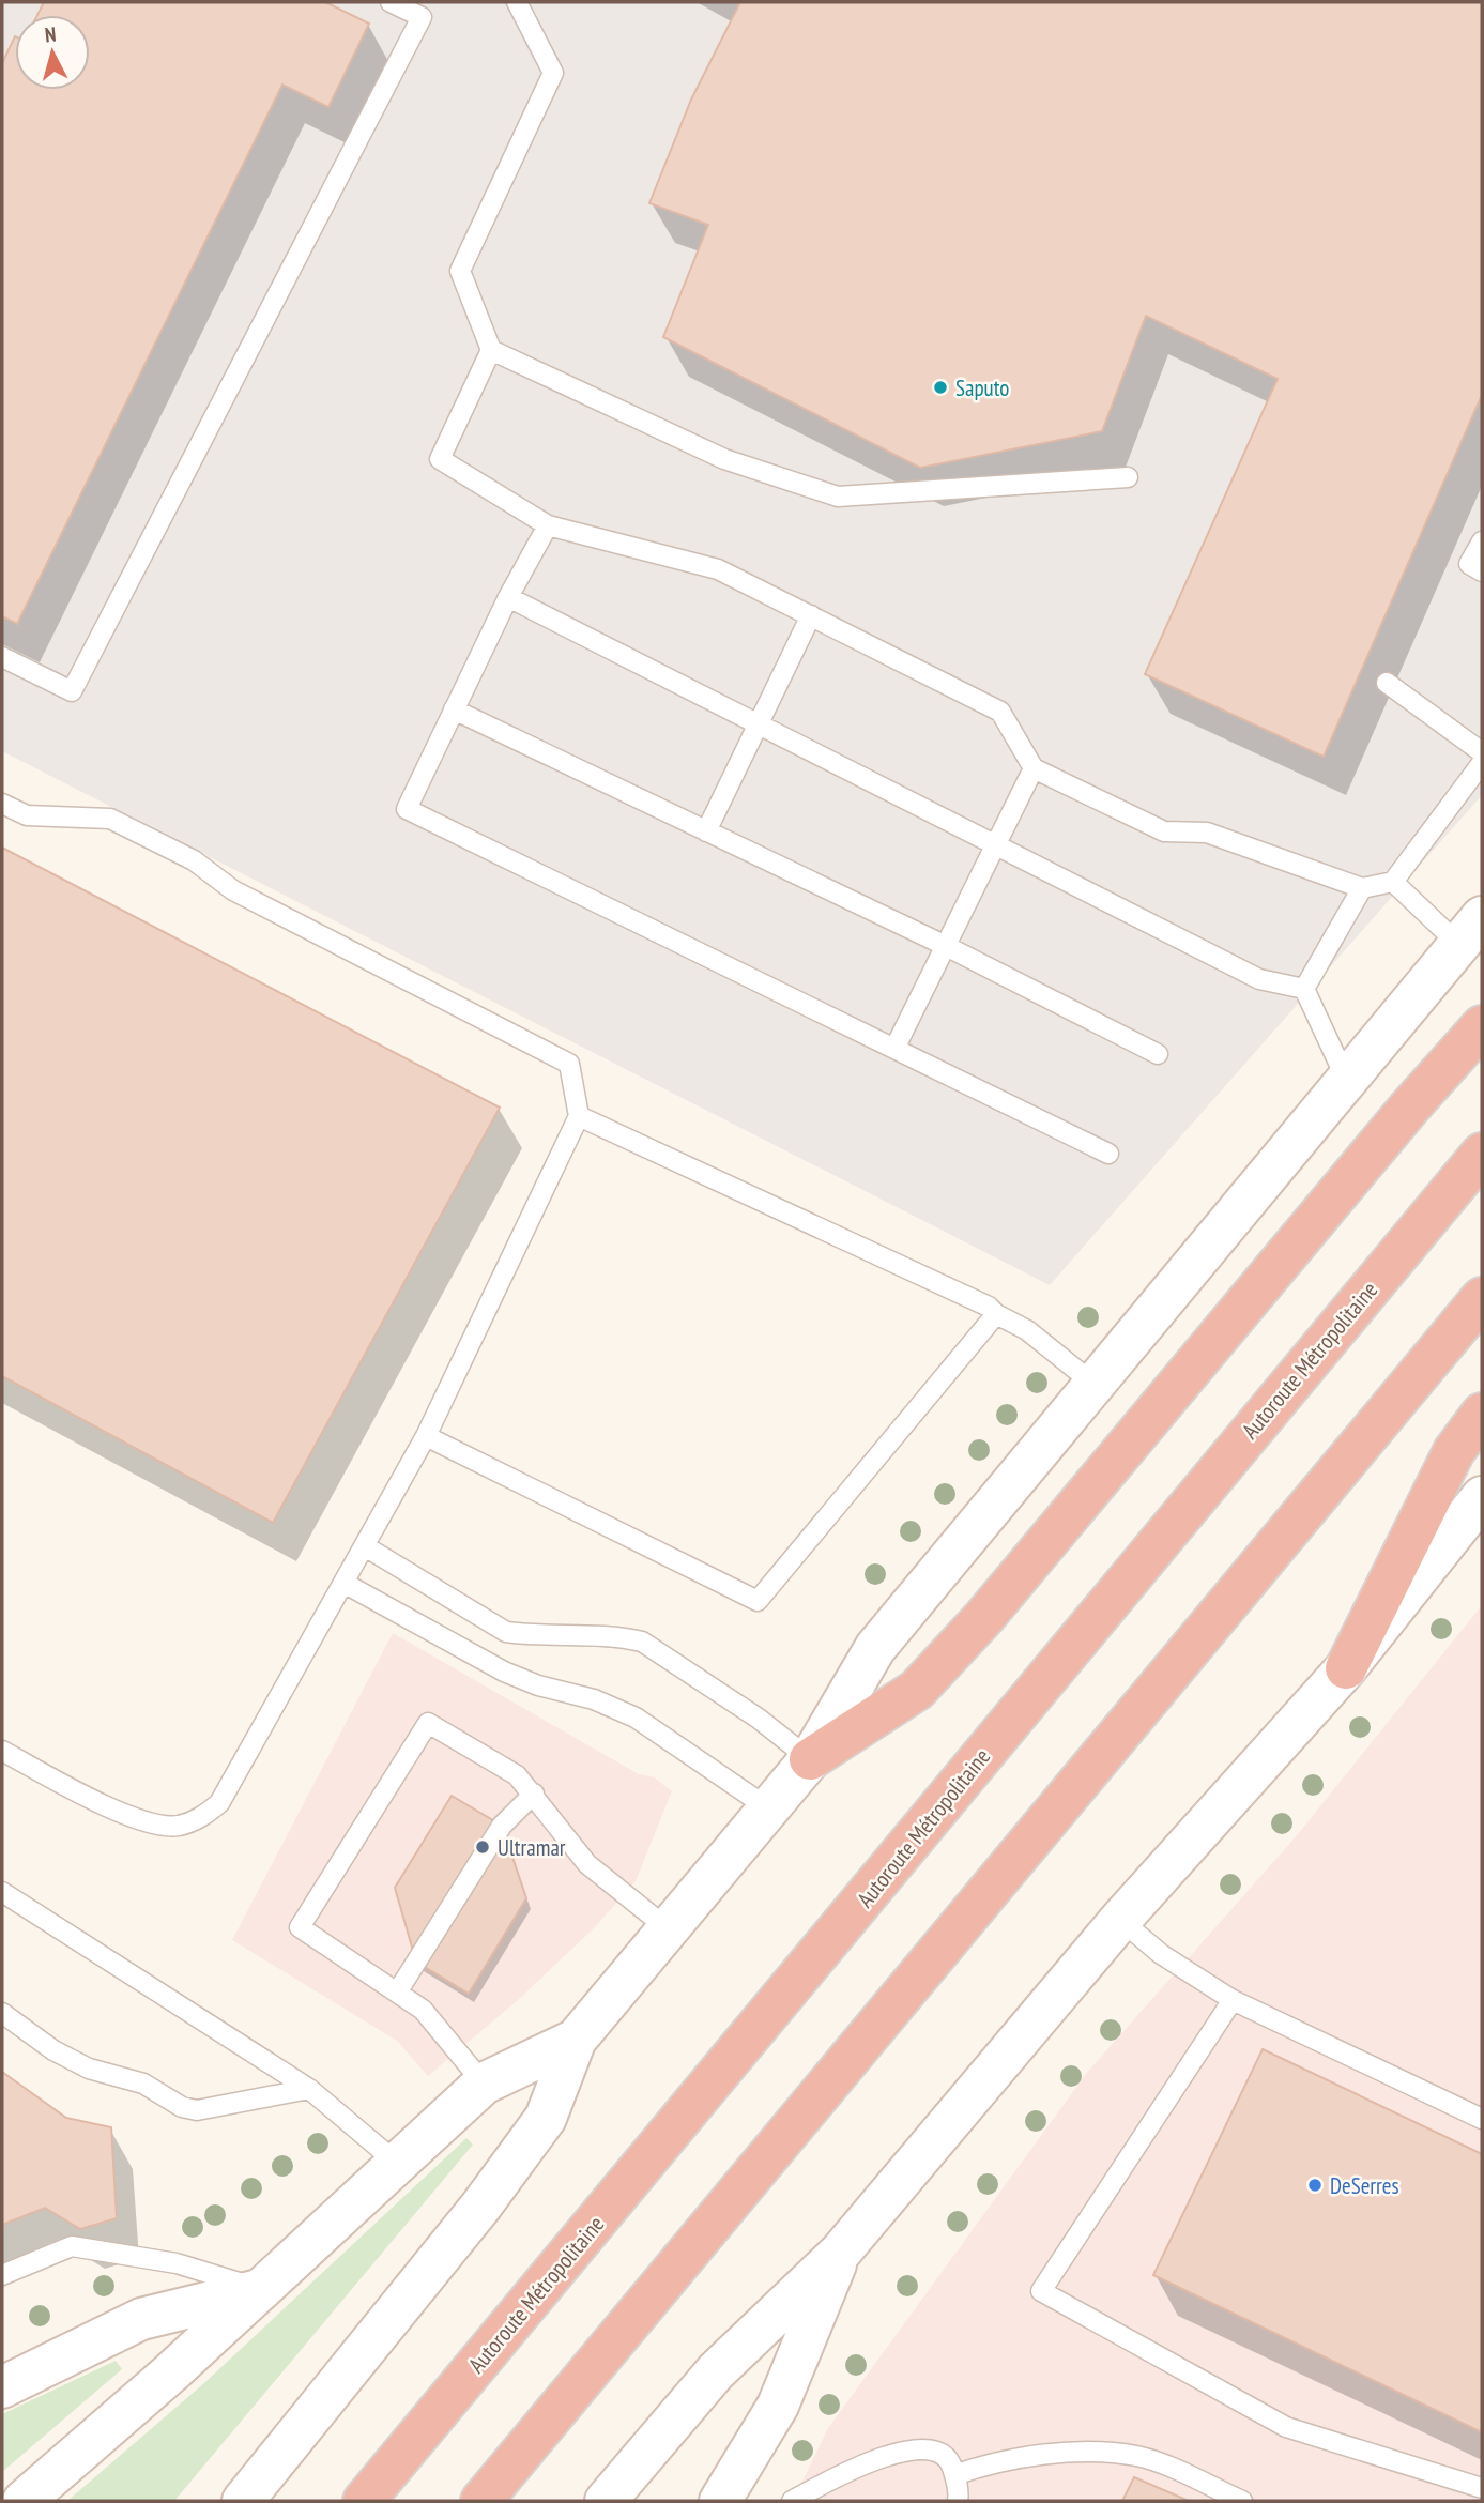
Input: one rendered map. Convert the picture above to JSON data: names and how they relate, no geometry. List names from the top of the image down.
{
  "streets": {
    "highway": ["Autoroute Métropolitaine"]
  },
  "places": ["Saputo", "Ultramar", "DeSerres"],
  "north": "top"
}
